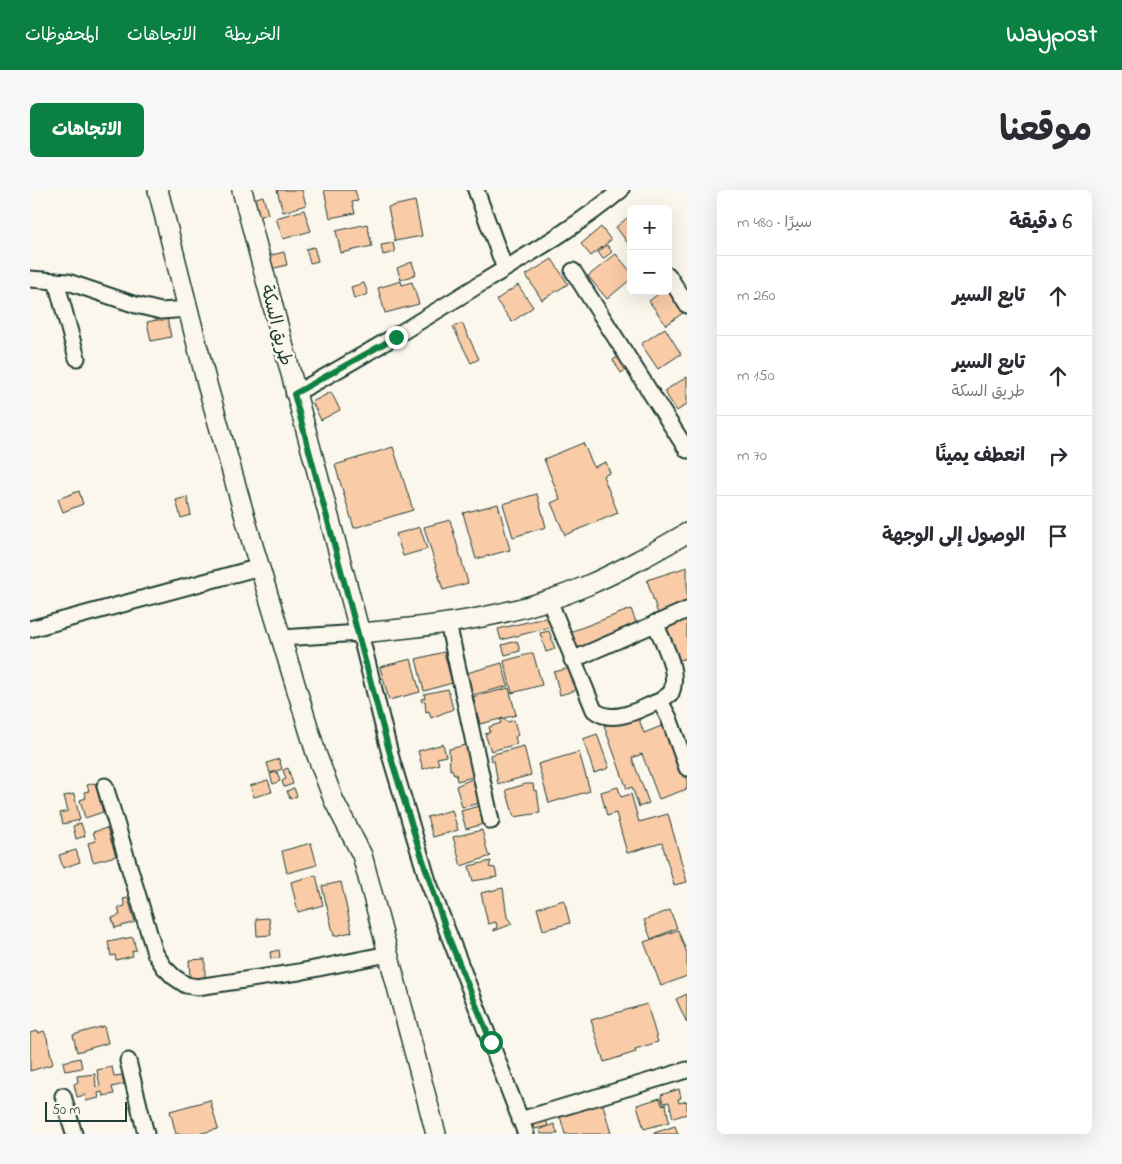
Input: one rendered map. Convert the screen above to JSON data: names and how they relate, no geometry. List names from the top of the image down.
{
  "streets": {
    "main road": ["طريق السكة"]
  },
  "scale_bar": "50 m",
  "page": {
    "header": "Waypost",
    "nav": ["الخريطة", "الاتجاهات", "المحفوظات"],
    "title": "موقعنا",
    "buttons": "الاتجاهات",
    "heading": ["6 دقيقة", "سيرًا · 480 m"],
    "map_buttons": ["+", "−"],
    "list": [
      ["تابع السير", "260 m"],
      ["تابع السير", "طريق السكة", "150 m"],
      ["انعطف يمينًا", "70 m"],
      "الوصول إلى الوجهة"
    ],
    "scale": "50 m"
  }
}
